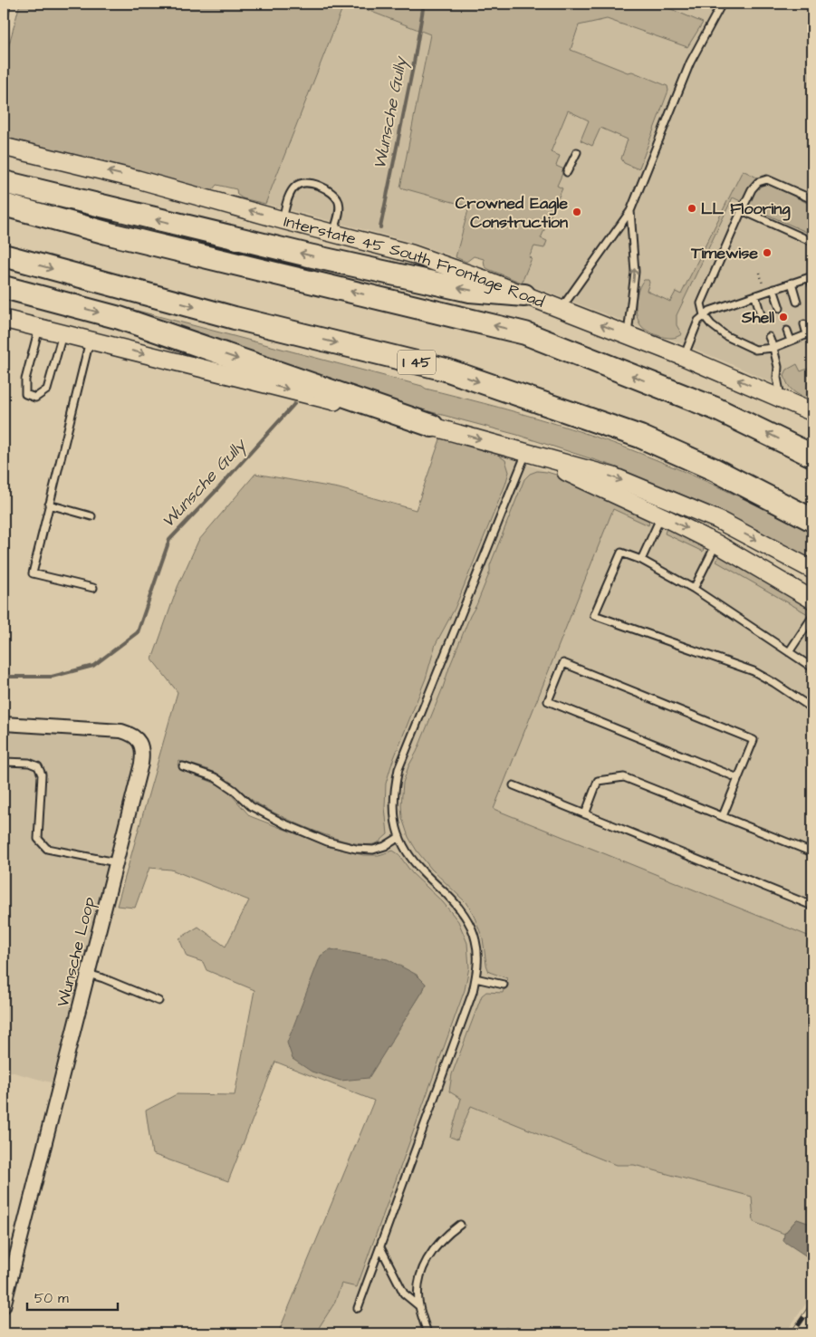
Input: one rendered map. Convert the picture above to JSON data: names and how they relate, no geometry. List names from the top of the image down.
{
  "streets": {
    "highway": ["I 45"],
    "main road": ["Interstate 45 South Frontage Road"],
    "street": ["Wunsche Loop"]
  },
  "water": ["Wunsche Gully"],
  "places": [
    "LL Flooring",
    "Crowned Eagle Construction",
    "Timewise",
    "Shell"
  ],
  "scale_bar": "50 m"
}
